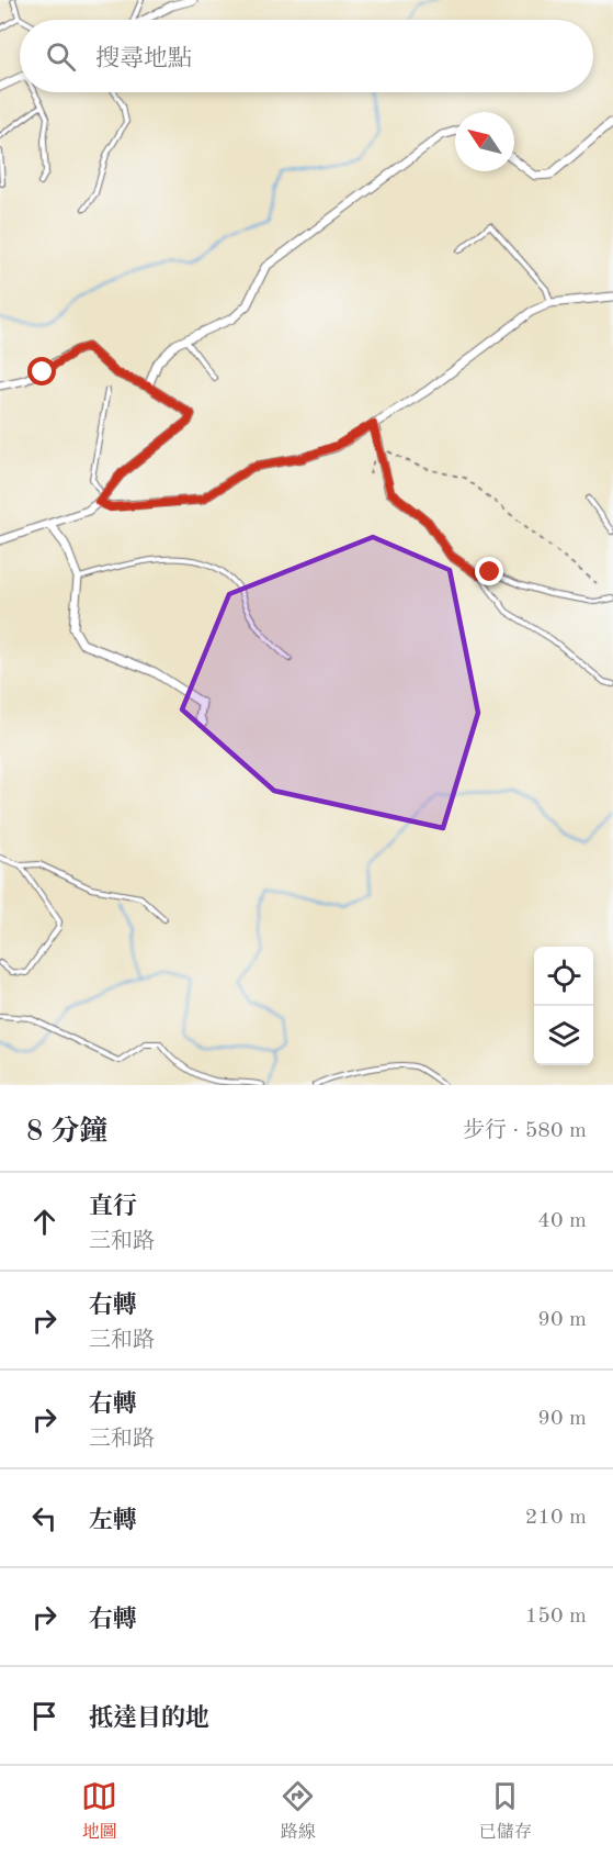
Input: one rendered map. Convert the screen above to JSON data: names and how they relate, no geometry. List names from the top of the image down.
{
  "north": "top left",
  "page": {
    "search": "搜尋地點",
    "heading": ["8 分鐘", "步行 · 580 m"],
    "list": [
      ["直行", "三和路", "40 m"],
      ["右轉", "三和路", "90 m"],
      ["右轉", "三和路", "90 m"],
      ["左轉", "210 m"],
      ["右轉", "150 m"],
      "抵達目的地"
    ],
    "nav": ["地圖", "路線", "已儲存"]
  }
}
